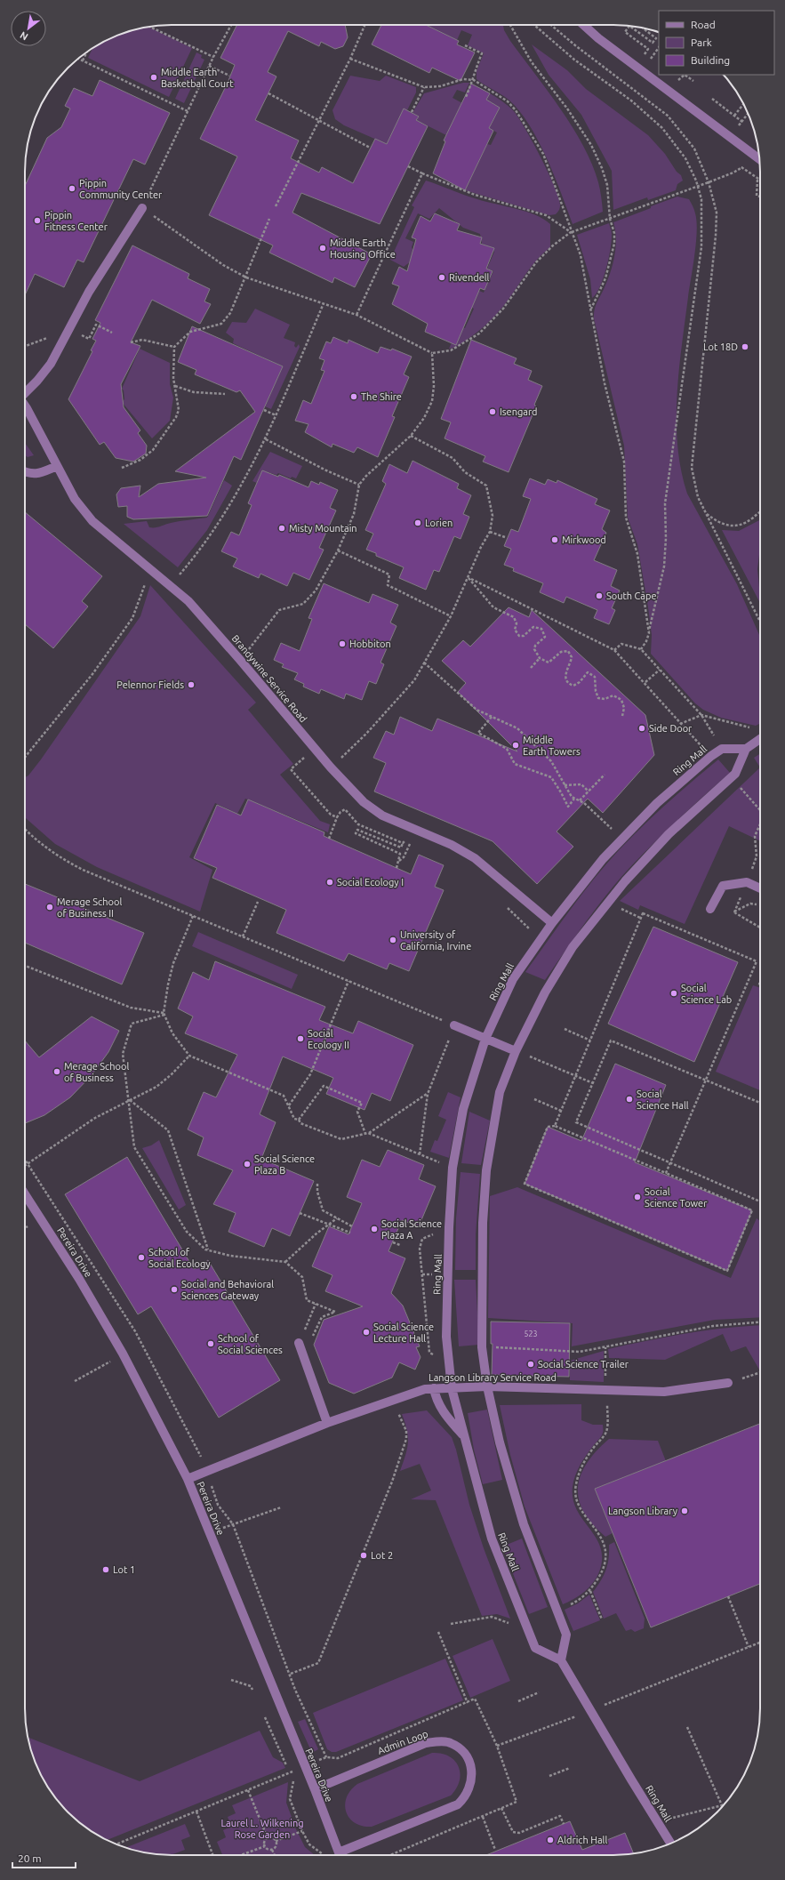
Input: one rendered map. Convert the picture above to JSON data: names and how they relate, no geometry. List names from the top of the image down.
{
  "streets": {
    "street": [
      "Brandywine Service Road",
      "Ring Mall",
      "Pereira Drive",
      "Langson Library Service Road",
      "Admin Loop"
    ]
  },
  "crossings": [
    ["Brandywine Service Road", "Ring Mall"],
    ["Ring Mall", "Langson Library Service Road"],
    ["Pereira Drive", "Langson Library Service Road"],
    ["Pereira Drive", "Admin Loop"]
  ],
  "parks": ["Laurel L. Wilkening Rose Garden"],
  "places": [
    "Middle Earth Basketball Court",
    "Pippin Community Center",
    "Pippin Fitness Center",
    "Middle Earth Housing Office",
    "Rivendell",
    "Lot 18D",
    "The Shire",
    "Isengard",
    "Lorien",
    "Misty Mountain",
    "Mirkwood",
    "South Cape",
    "Hobbiton",
    "Pelennor Fields",
    "Side Door",
    "Middle Earth Towers",
    "Social Ecology I",
    "Merage School of Business II",
    "University of California, Irvine",
    "Social Science Lab",
    "Social Ecology II",
    "Merage School of Business",
    "Social Science Hall",
    "Social Science Plaza B",
    "Social Science Tower",
    "Social Science Plaza A",
    "School of Social Ecology",
    "Social and Behavioral Sciences Gateway",
    "Social Science Lecture Hall",
    "School of Social Sciences",
    "Social Science Trailer",
    "Langson Library",
    "Lot 2",
    "Lot 1",
    "Aldrich Hall"
  ],
  "house_numbers": ["523"],
  "legend": ["Road", "Park", "Building"],
  "scale_bar": "20 m",
  "north": "bottom left"
}
